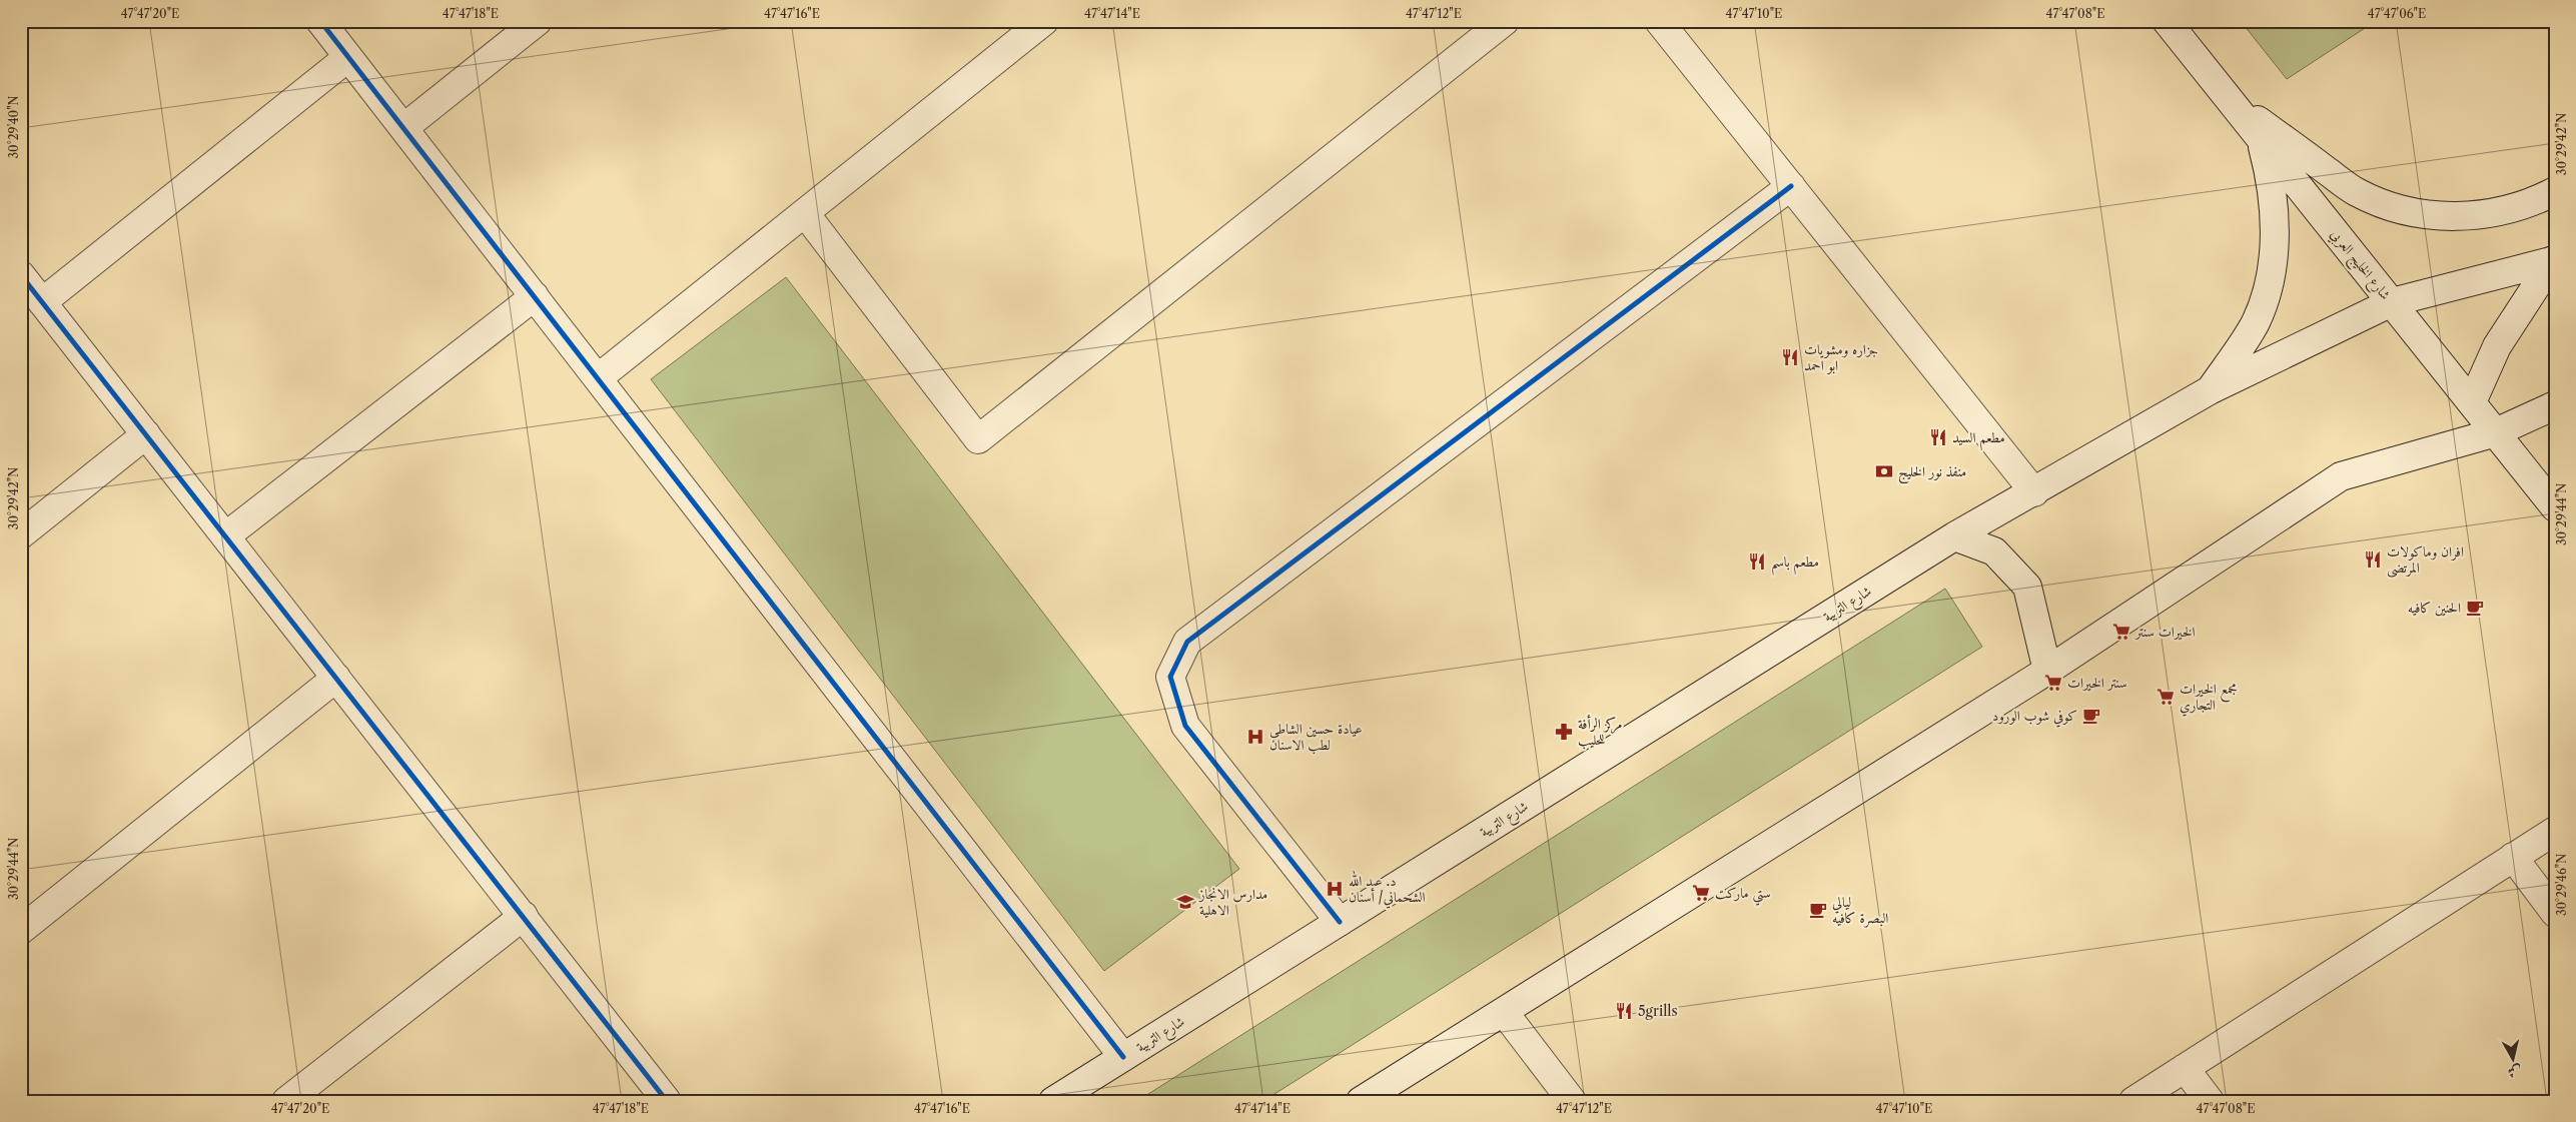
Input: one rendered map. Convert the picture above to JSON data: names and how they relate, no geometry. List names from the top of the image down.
{
  "streets": {
    "street": ["شارع الخليج العربي", "شارع التربية"]
  },
  "crossings": [
    ["شارع الخليج العربي", "شارع التربية"]
  ],
  "places": {
    "restaurant": [
      "جزاره ومشويات ابو احمد",
      "مطعم السيد",
      "افران وماكولات المرتضى",
      "مطعم باسم",
      "5grills"
    ],
    "bank": ["منفذ نور الخليج"],
    "cafe": ["الحنين كافيه", "كوفي شوب الورود", "ليالي البصرة كافيه"],
    "supermarket": [
      "الخيرات سنتر",
      "سنتر الخيرات",
      "مجمع الخيرات التجاري",
      "ستي ماركت"
    ],
    "pharmacy": ["مركز الرأفة للحليب"],
    "hospital": ["عيادة حسين الشاطي لطب الاسنان", "د. عبد الله الشحماني/ أسنان"],
    "school or university": ["مدارس الانجاز الاهلية"]
  },
  "north": "bottom",
  "coordinates": [
    "47°47'20\"E",
    "47°47'18\"E",
    "47°47'16\"E",
    "47°47'14\"E",
    "47°47'12\"E",
    "47°47'10\"E",
    "47°47'08\"E",
    "47°47'06\"E",
    "30°29'40\"N",
    "30°29'42\"N",
    "30°29'44\"N",
    "30°29'46\"N"
  ]
}
